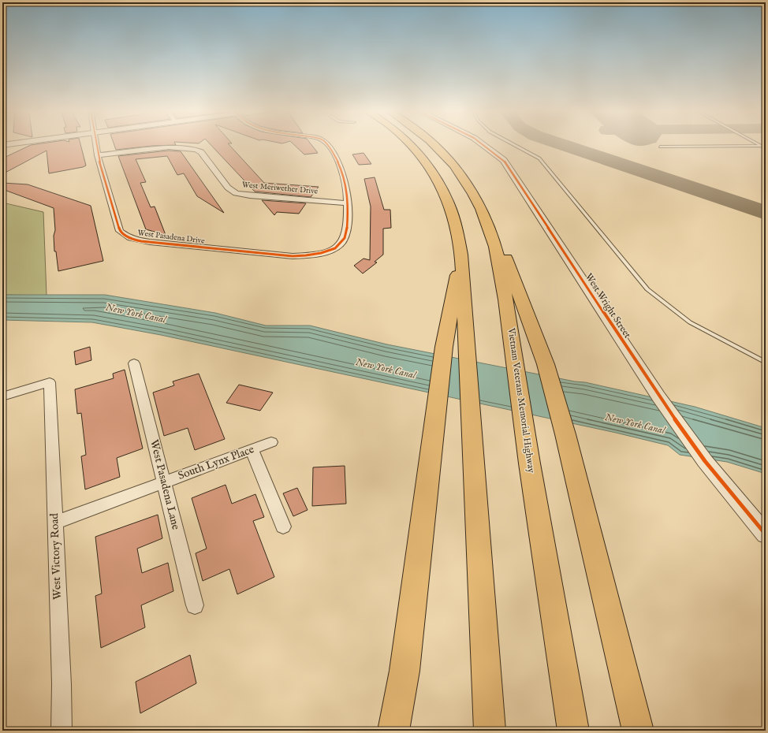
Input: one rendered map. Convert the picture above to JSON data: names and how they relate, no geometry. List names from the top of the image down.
{
  "streets": {
    "highway": ["Vietnam Veterans Memorial Highway"],
    "street": [
      "West Meriwether Drive",
      "West Pasadena Drive",
      "West Wright Street",
      "South Lynx Place",
      "West Pasadena Lane",
      "West Victory Road"
    ]
  },
  "crossings": [
    ["West Meriwether Drive", "West Pasadena Drive"],
    ["South Lynx Place", "West Pasadena Lane"],
    ["South Lynx Place", "West Victory Road"]
  ],
  "water": ["New York Canal"]
}
